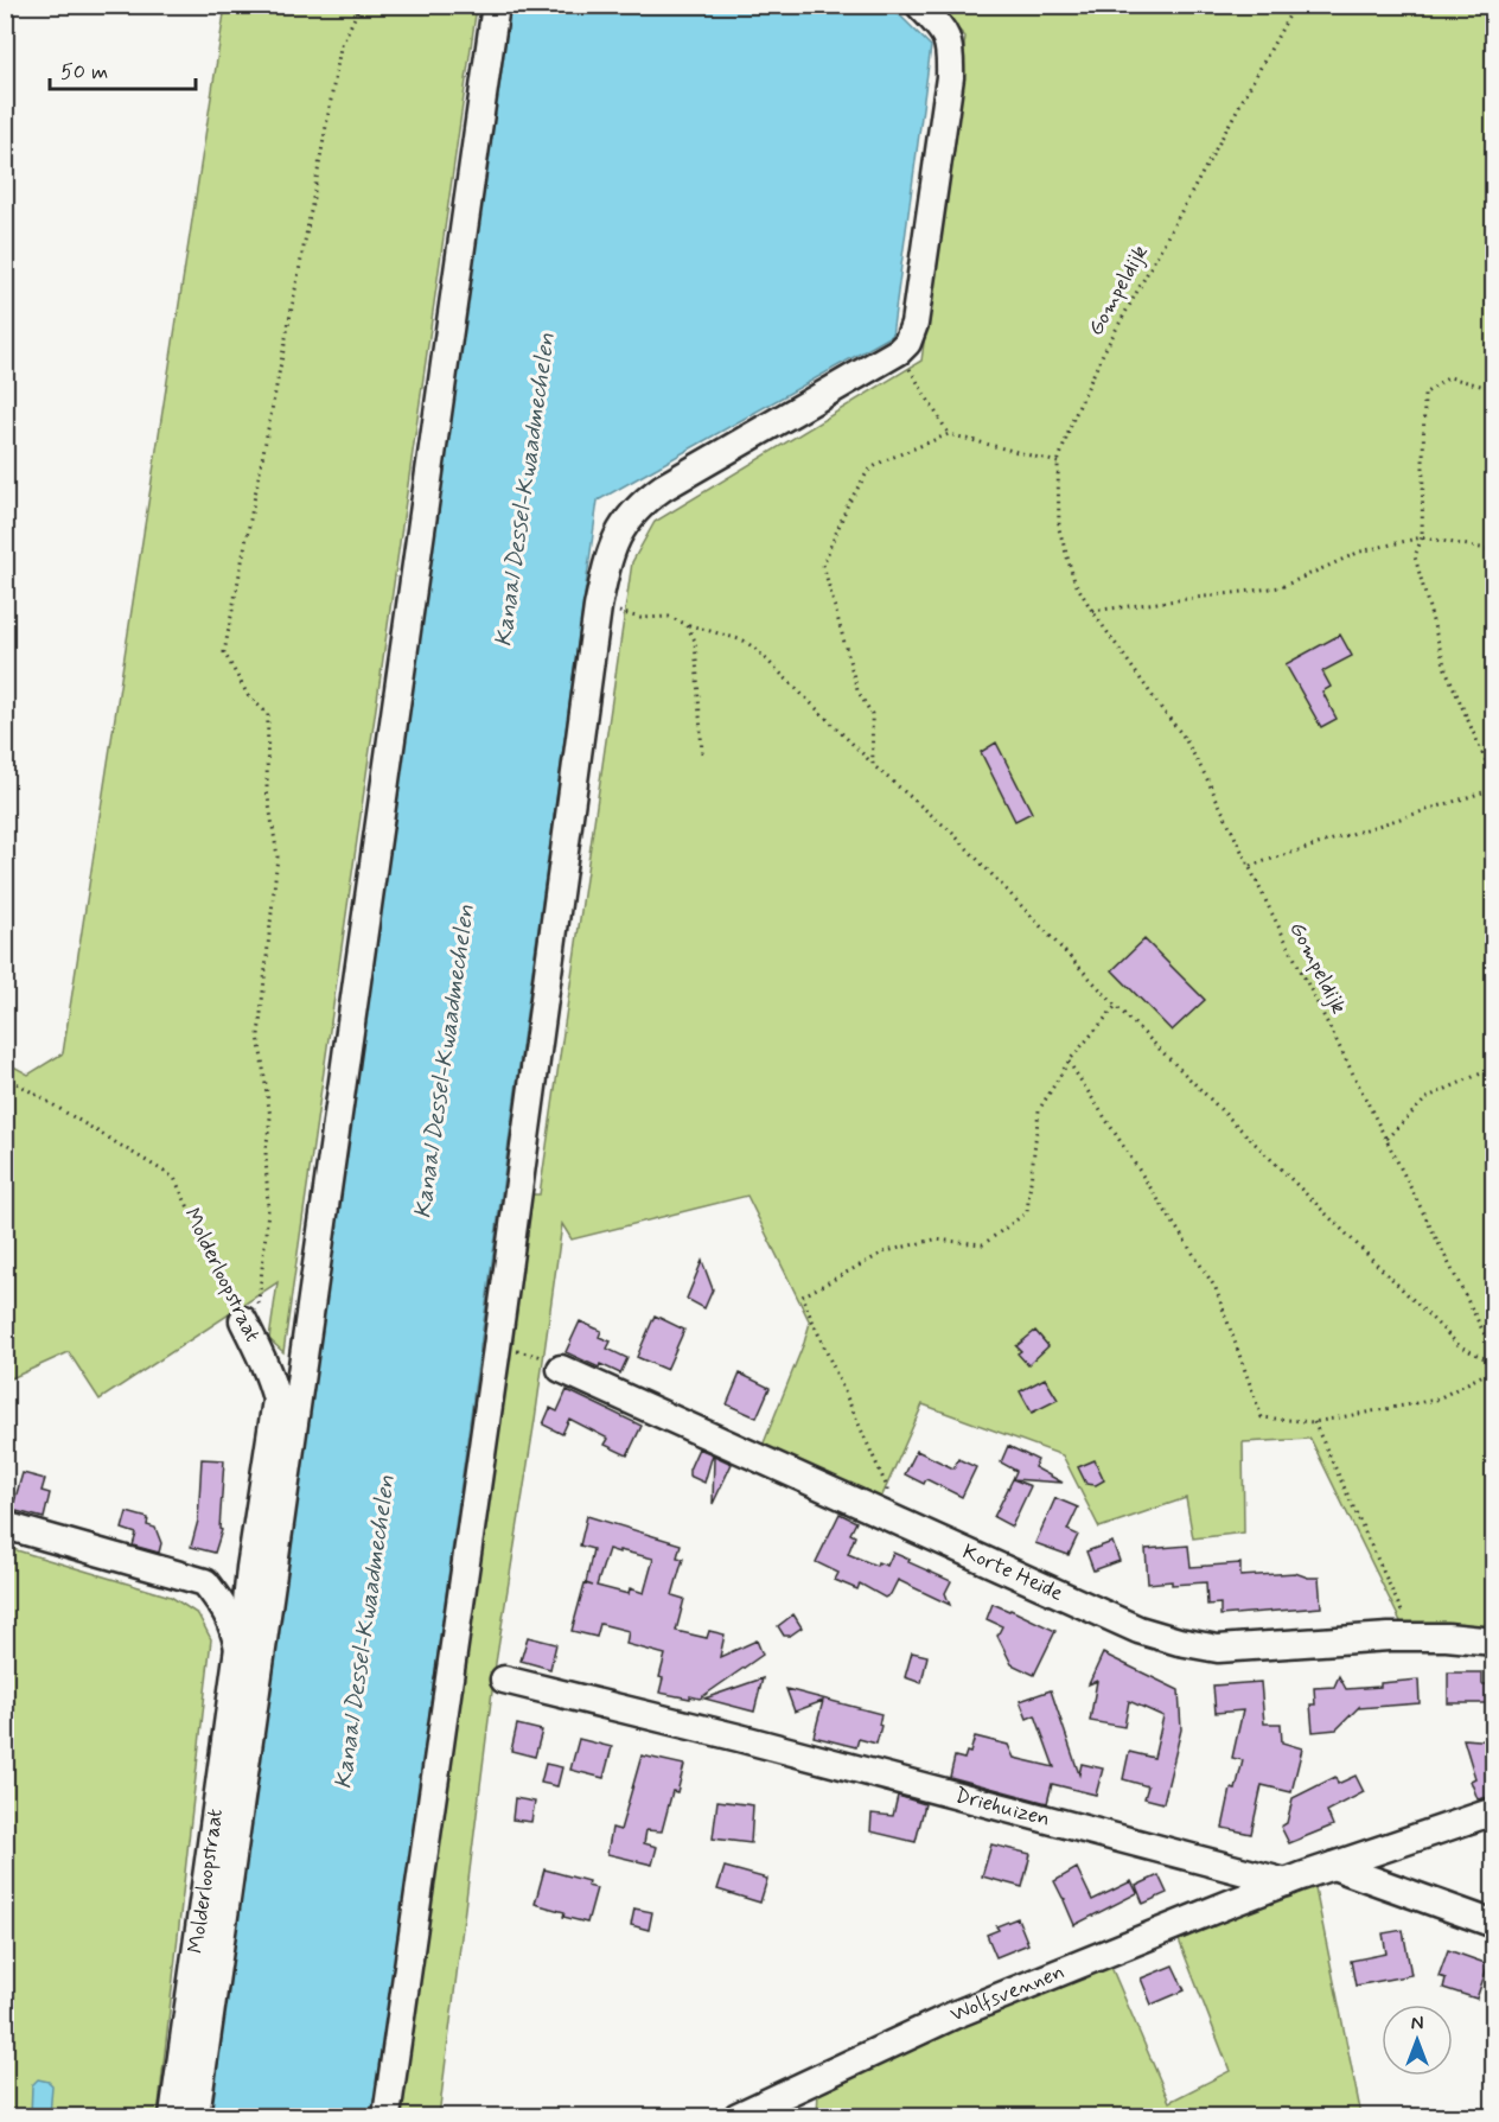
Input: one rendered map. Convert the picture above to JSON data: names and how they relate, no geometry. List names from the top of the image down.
{
  "streets": {
    "street": [
      "Molderloopstraat",
      "Korte Heide",
      "Driehuizen",
      "Wolfsvennen"
    ],
    "path": ["Gompeldijk"]
  },
  "crossings": [
    ["Driehuizen", "Wolfsvennen"]
  ],
  "water": ["Kanaal Dessel-Kwaadmechelen"],
  "scale_bar": "50 m",
  "north": "top"
}
